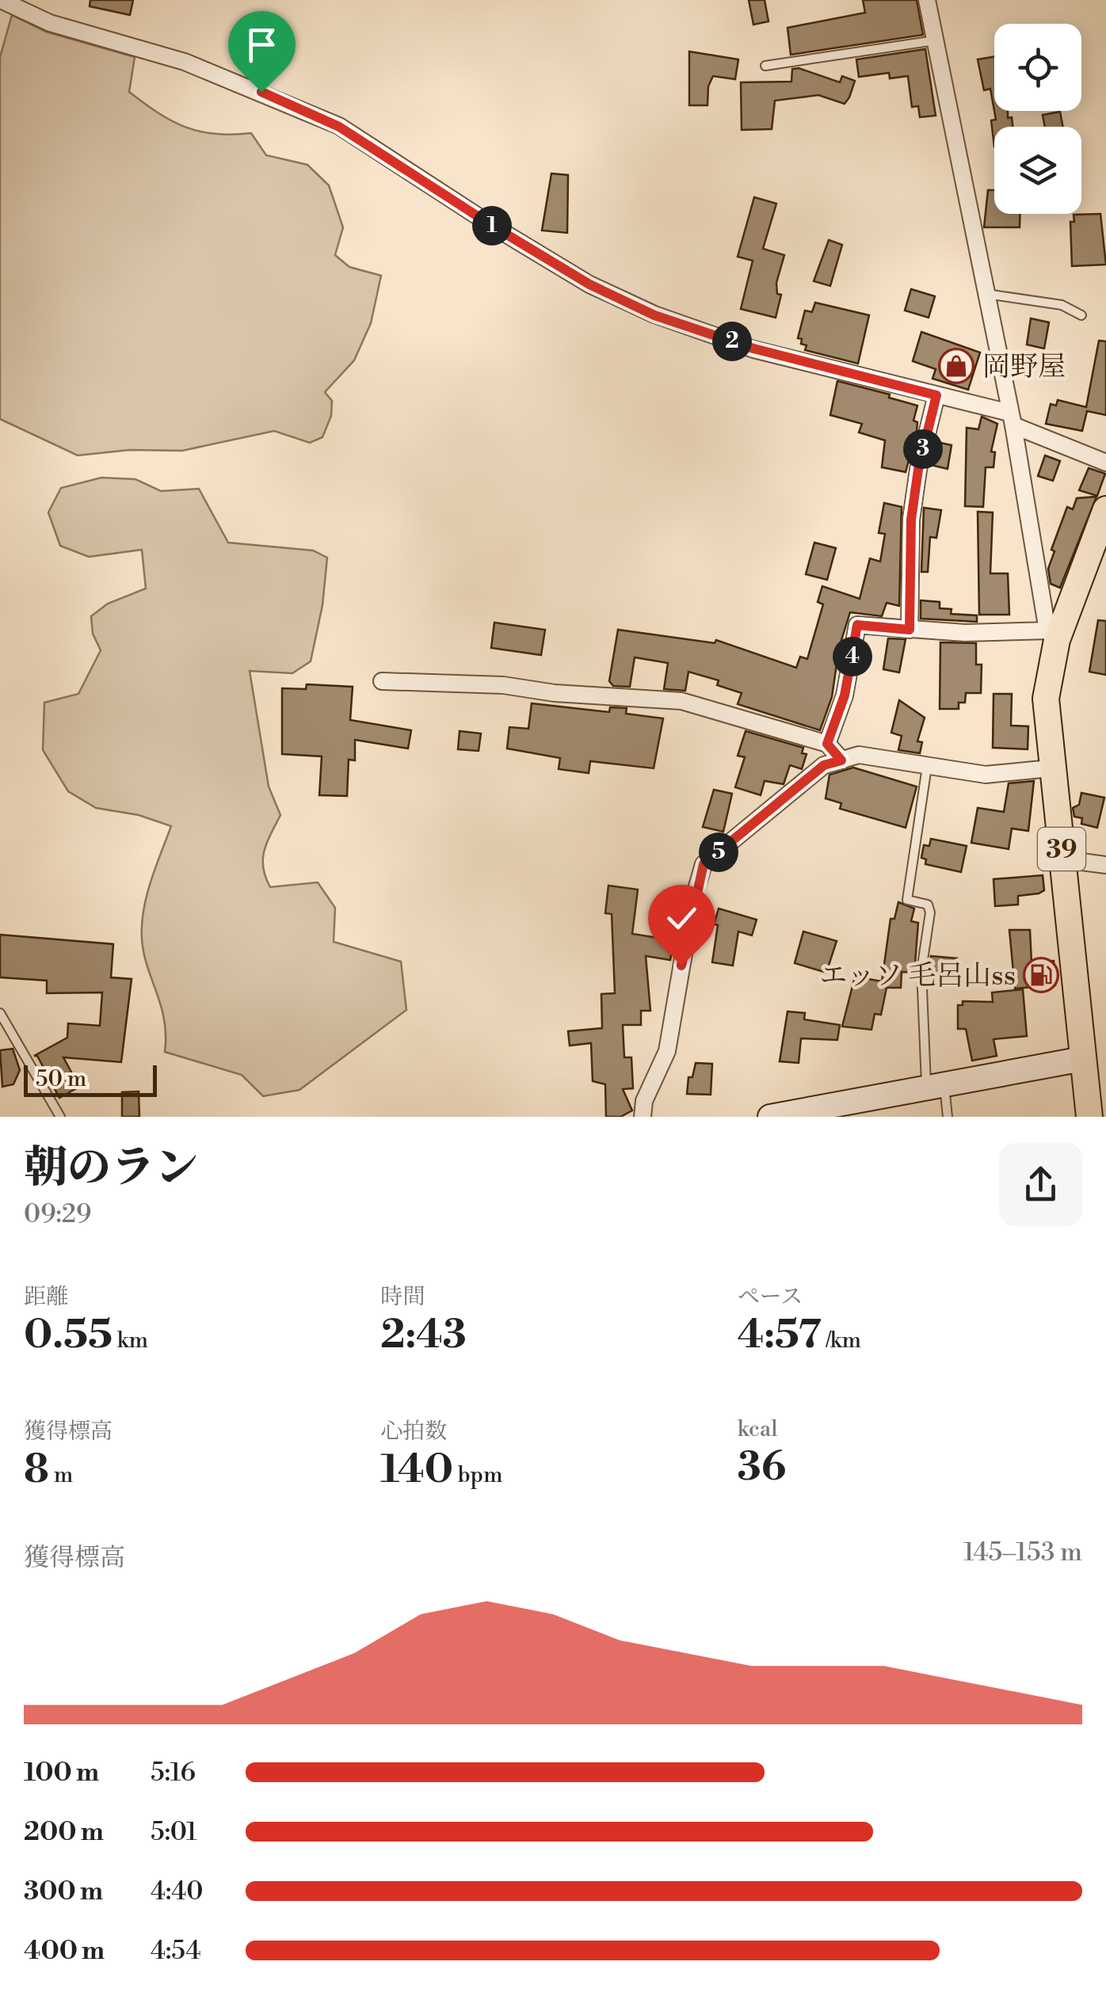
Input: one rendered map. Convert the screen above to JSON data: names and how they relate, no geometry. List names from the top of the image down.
{
  "streets": {
    "main road": ["39"]
  },
  "places": {
    "shop": ["岡野屋"],
    "fuel station": ["エッソ 毛呂山ss"]
  },
  "scale_bar": "50 m",
  "page": {
    "pins": [
      "1",
      "2",
      "3",
      "4",
      "5"
    ],
    "scale": "50 m",
    "heading": ["朝のラン", "09:29"],
    "stats": [
      ["距離", "0.55 km"],
      ["時間", "2:43"],
      ["ペース", "4:57 /km"],
      ["獲得標高", "8 m"],
      ["心拍数", "140 bpm"],
      ["kcal", "36"]
    ],
    "chart": ["獲得標高", "145–153 m"],
    "list": [
      {
        "name": "100 m",
        "note": "5:16"
      },
      {
        "name": "200 m",
        "note": "5:01"
      },
      {
        "name": "300 m",
        "note": "4:40"
      },
      {
        "name": "400 m",
        "note": "4:54"
      }
    ]
  }
}
